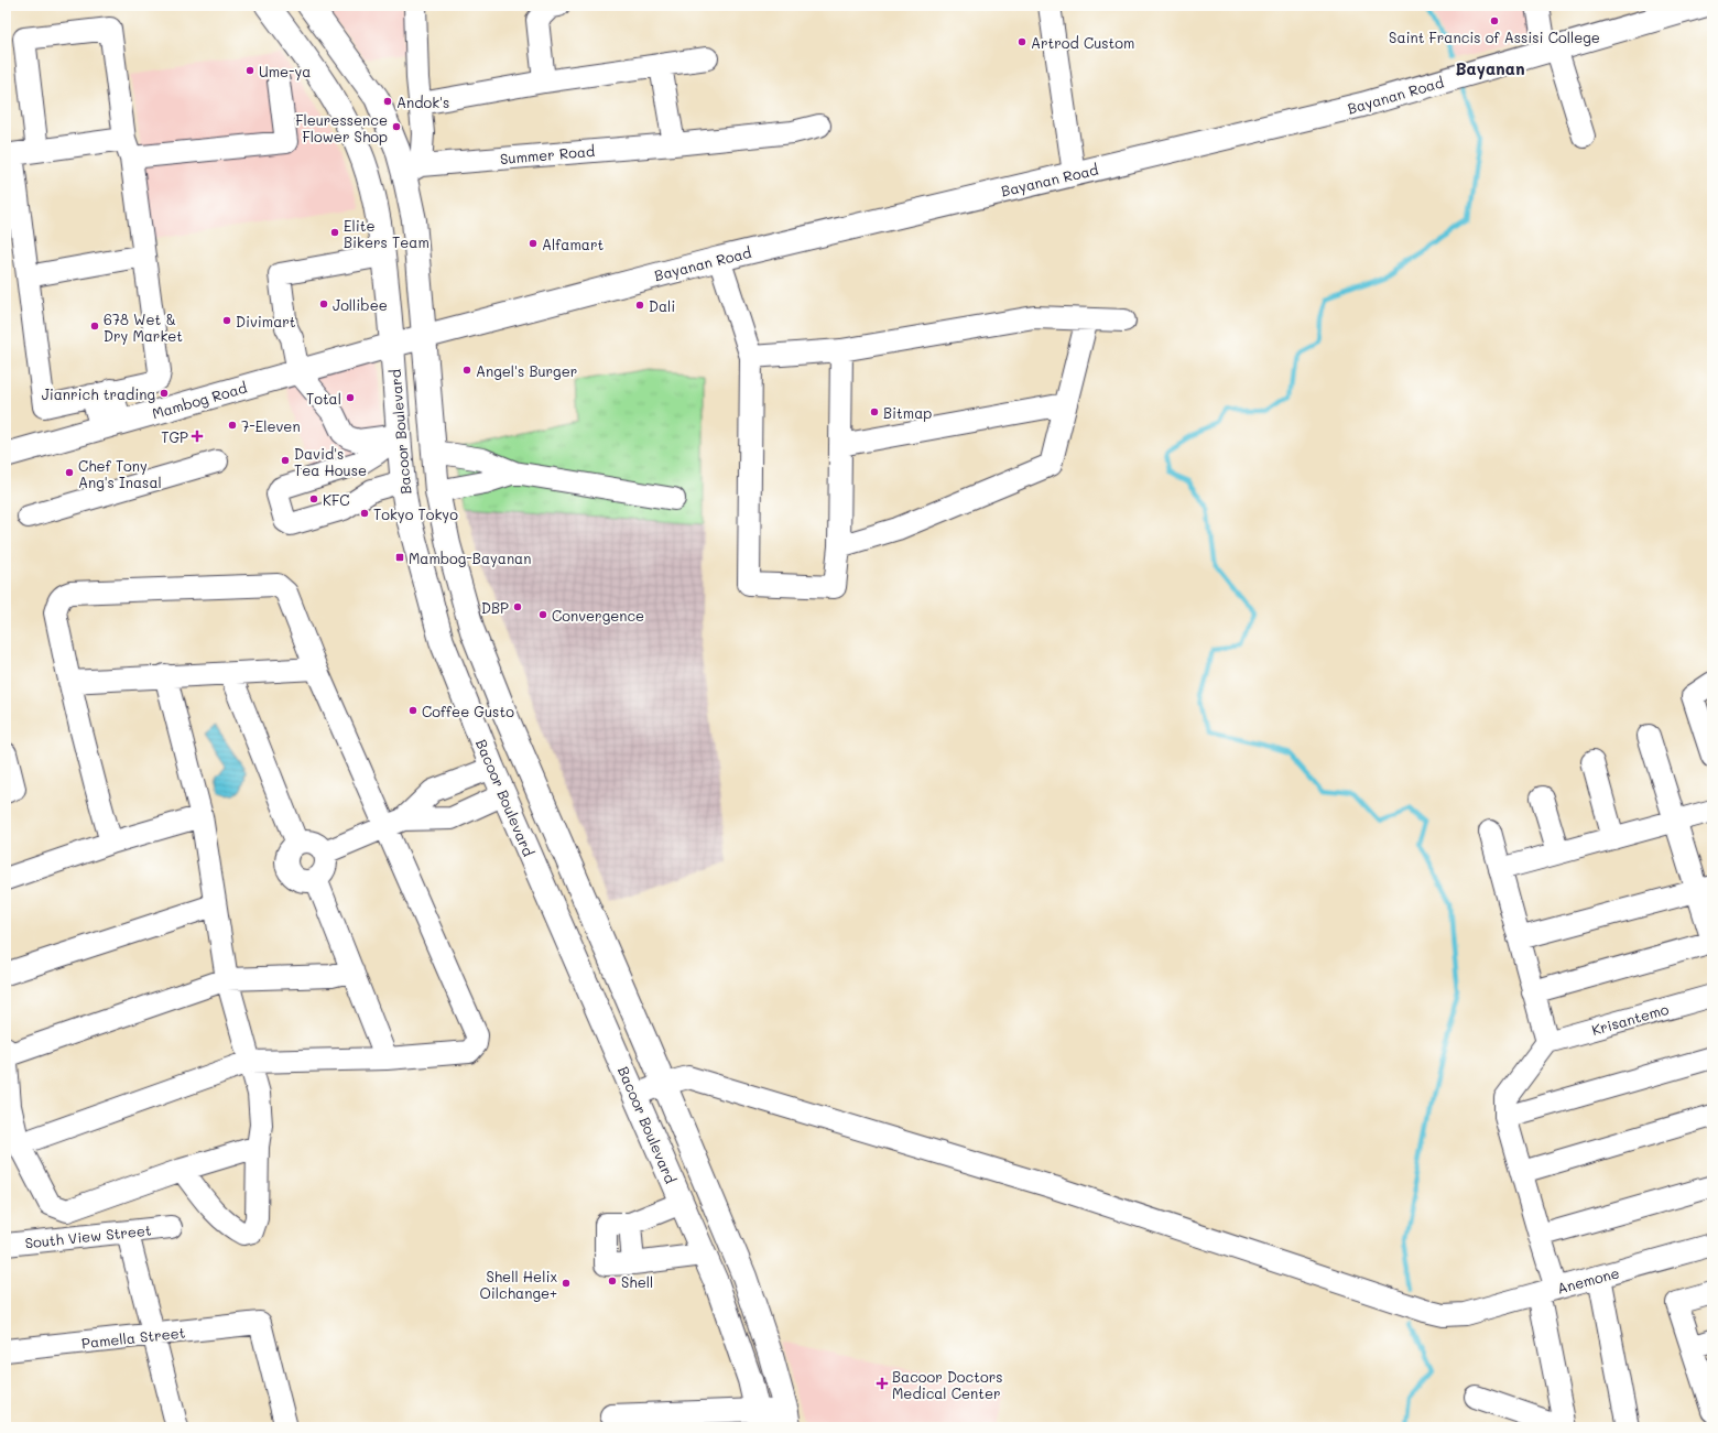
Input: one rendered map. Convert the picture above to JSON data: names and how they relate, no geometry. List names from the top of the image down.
{
  "streets": {
    "main road": ["Bayanan Road", "Mambog Road", "Bacoor Boulevard"],
    "street": [
      "Summer Road",
      "Krisantemo",
      "South View Street",
      "Anemone",
      "Pamella Street"
    ]
  },
  "crossings": [
    ["Bayanan Road", "Mambog Road"],
    ["Bayanan Road", "Bacoor Boulevard"],
    ["Mambog Road", "Bacoor Boulevard"],
    ["Bacoor Boulevard", "Anemone"]
  ],
  "districts": ["Bayanan"],
  "places": {
    "other": [
      "Saint Francis of Assisi College",
      "Artrod Custom",
      "Ume-ya",
      "Andok's",
      "Fleuressence Flower Shop",
      "Elite Bikers Team",
      "Alfamart",
      "Jollibee",
      "Dali",
      "Divimart",
      "678 Wet & Dry Market",
      "Angel's Burger",
      "Jianrich trading",
      "Total",
      "Bitmap",
      "7-Eleven",
      "David's Tea House",
      "Chef Tony Ang's Inasal",
      "KFC",
      "Tokyo Tokyo",
      "DBP",
      "Convergence",
      "Coffee Gusto",
      "Shell",
      "Shell Helix Oilchange+"
    ],
    "health": ["TGP", "Bacoor Doctors Medical Center"],
    "transit": ["Mambog-Bayanan"]
  }
}
